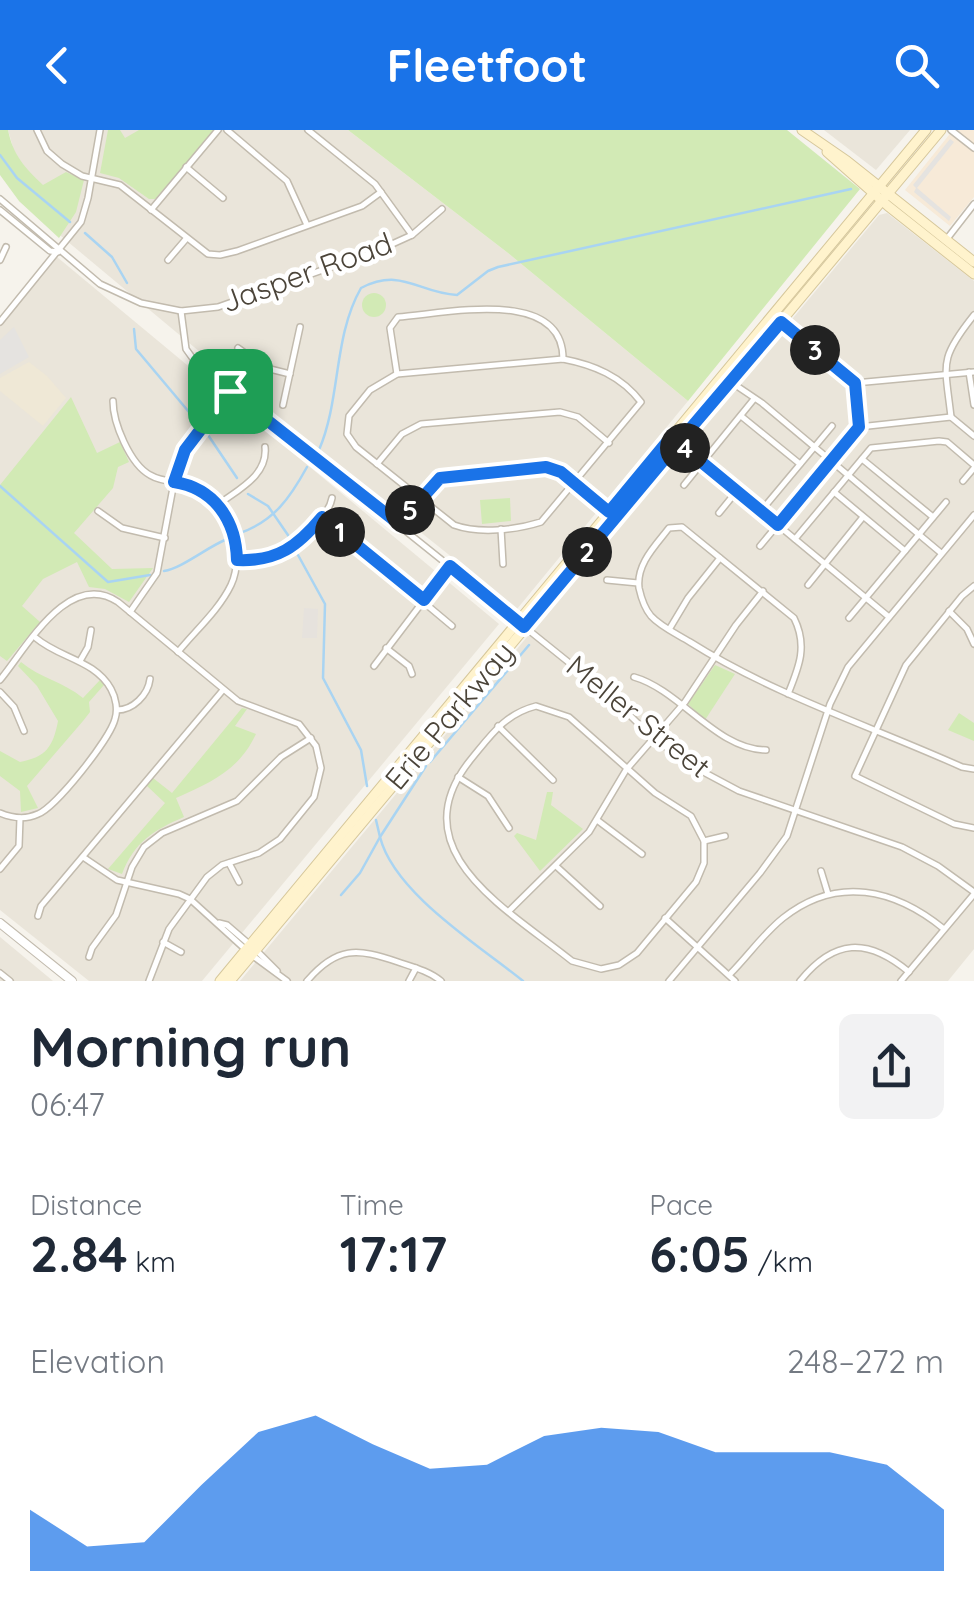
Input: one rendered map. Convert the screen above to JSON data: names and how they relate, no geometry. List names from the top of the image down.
{
  "streets": {
    "main road": ["Erie Parkway"],
    "street": ["Jasper Road", "Meller Street"]
  },
  "crossings": [
    ["Jasper Road", "Meller Street"],
    ["Erie Parkway", "Meller Street"]
  ],
  "page": {
    "header": "Fleetfoot",
    "pins": [
      "3",
      "4",
      "5",
      "1",
      "2"
    ],
    "heading": ["Morning run", "06:47"],
    "stats": [
      ["Distance", "2.84 km"],
      ["Time", "17:17"],
      ["Pace", "6:05 /km"]
    ],
    "chart": ["Elevation", "248–272 m"]
  }
}
